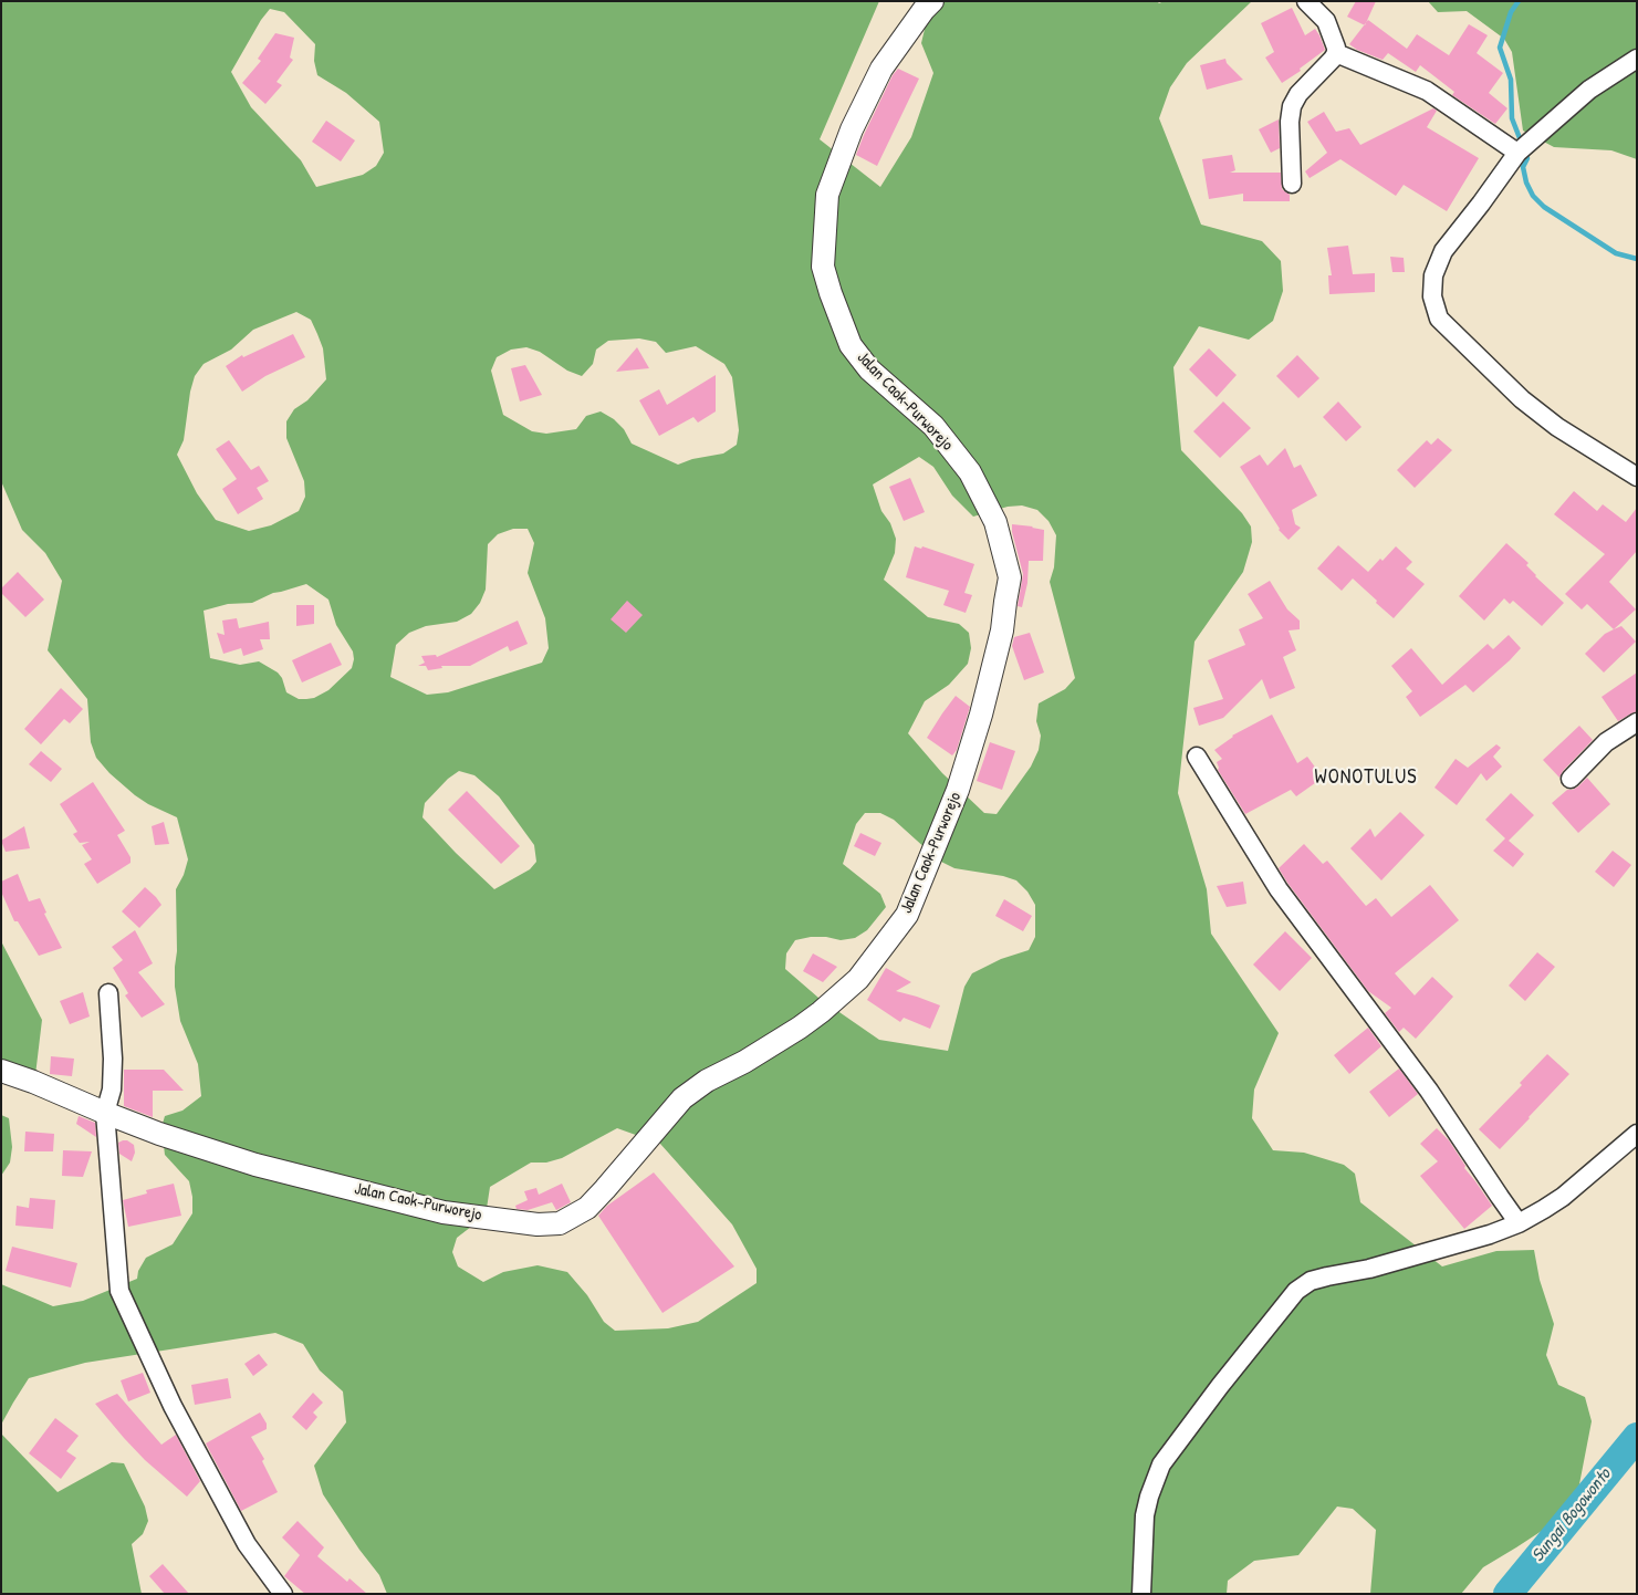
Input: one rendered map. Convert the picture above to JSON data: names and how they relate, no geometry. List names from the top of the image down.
{
  "streets": {
    "street": ["Jalan Caok-Purworejo"]
  },
  "districts": ["WONOTULUS"],
  "water": ["Sungai Bogowonto"]
}
